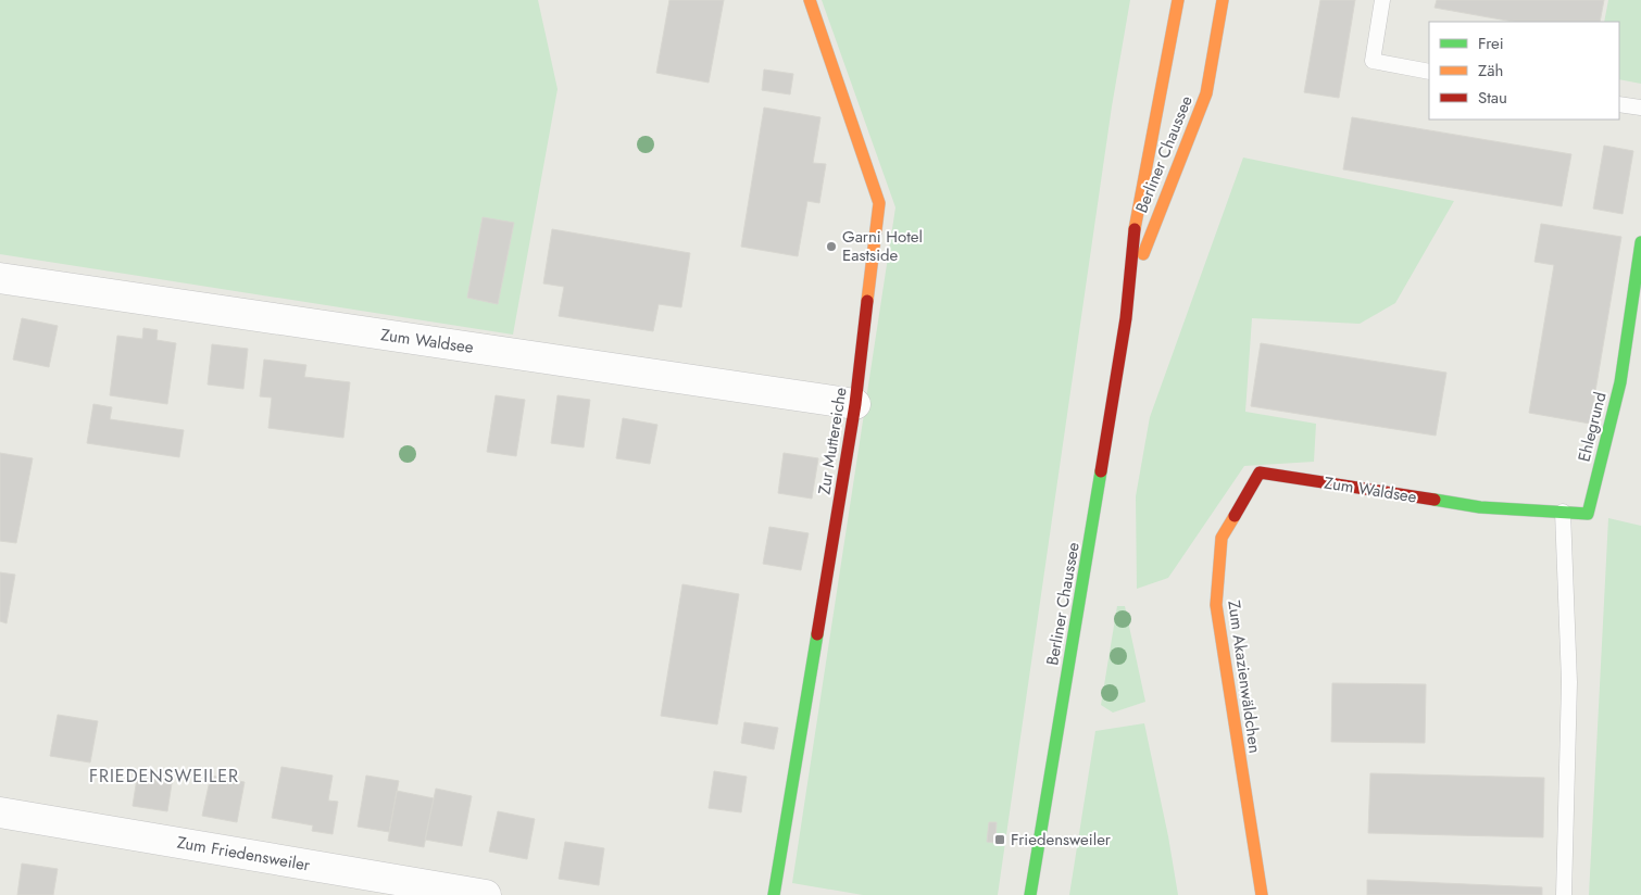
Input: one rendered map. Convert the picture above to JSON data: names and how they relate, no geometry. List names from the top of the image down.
{
  "streets": {
    "street": [
      "Berliner Chaussee",
      "Zum Waldsee",
      "Ehlegrund",
      "Zur Muttereiche",
      "Zum Akazienwäldchen",
      "Zum Friedensweiler"
    ]
  },
  "crossings": [
    ["Zum Waldsee", "Ehlegrund"],
    ["Zum Waldsee", "Zur Muttereiche"],
    ["Zum Waldsee", "Zum Akazienwäldchen"]
  ],
  "districts": ["FRIEDENSWEILER"],
  "places": {
    "other": ["Garni Hotel Eastside"],
    "transit": ["Friedensweiler"]
  },
  "legend": ["Frei", "Zäh", "Stau"]
}
